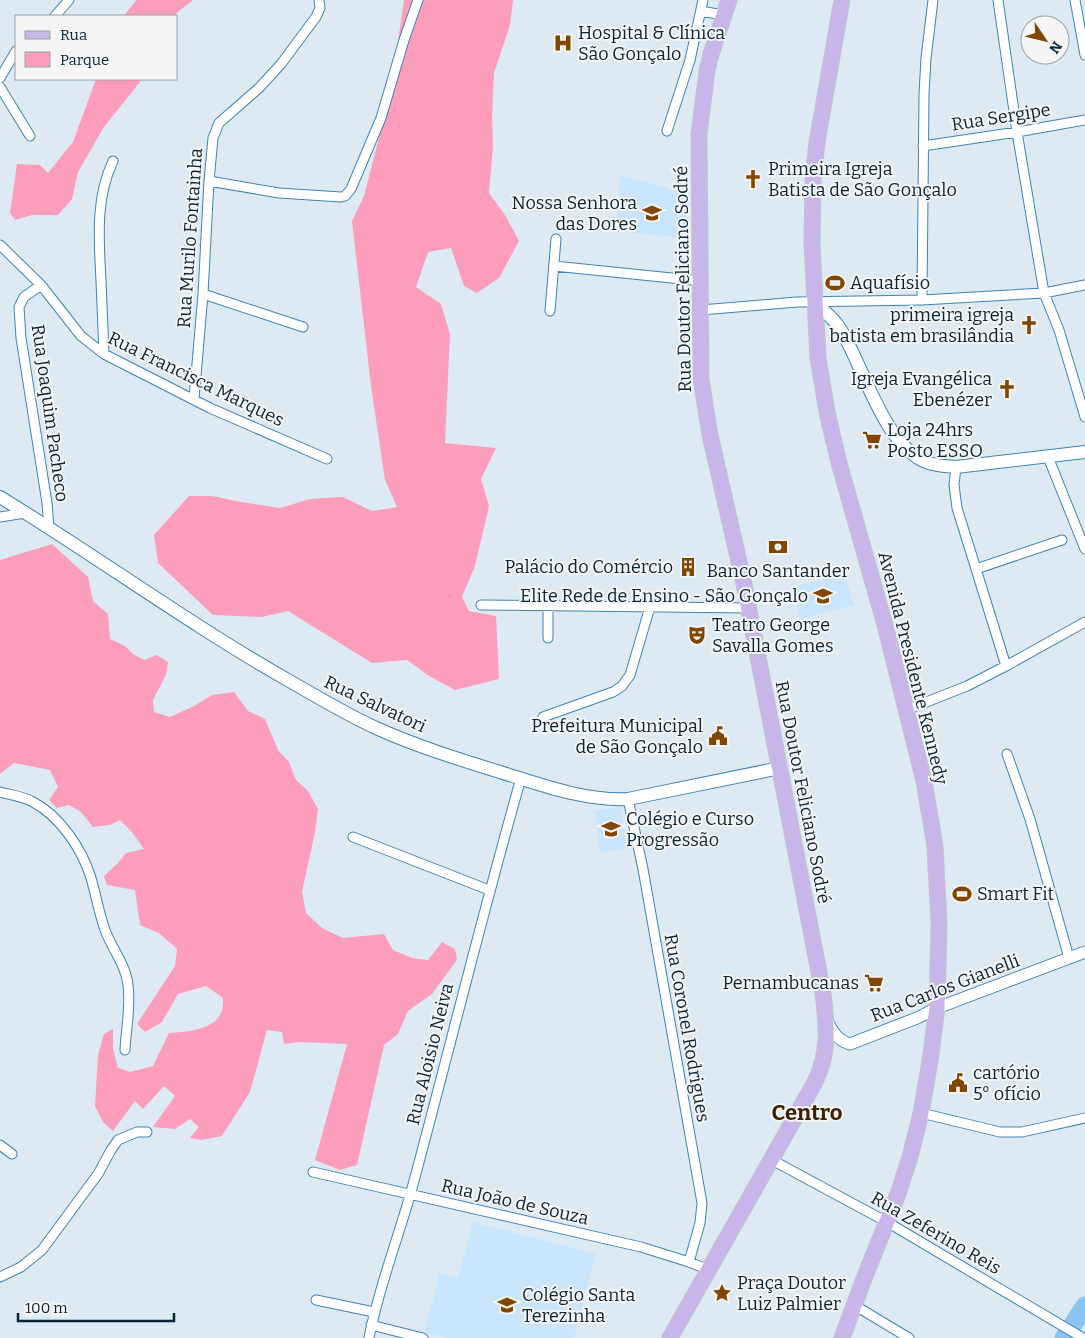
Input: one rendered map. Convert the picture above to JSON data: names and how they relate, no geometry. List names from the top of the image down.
{
  "streets": {
    "main road": ["Rua Doutor Feliciano Sodré", "Avenida Presidente Kennedy", "Rua Salvatori"],
    "street": [
      "Rua Sergipe",
      "Rua Murilo Fontainha",
      "Rua Francisca Marques",
      "Rua Joaquim Pacheco",
      "Rua Carlos Gianelli",
      "Rua Coronel Rodrigues",
      "Rua Aloisio Neiva",
      "Rua João de Souza",
      "Rua Zeferino Reis"
    ]
  },
  "crossings": [
    ["Rua Murilo Fontainha", "Rua Francisca Marques"],
    ["Rua Doutor Feliciano Sodré", "Rua Salvatori"],
    ["Rua Doutor Feliciano Sodré", "Rua Carlos Gianelli"],
    ["Rua Doutor Feliciano Sodré", "Rua João de Souza"],
    ["Rua Doutor Feliciano Sodré", "Rua Zeferino Reis"],
    ["Rua Francisca Marques", "Rua Joaquim Pacheco"],
    ["Rua Joaquim Pacheco", "Rua Salvatori"],
    ["Avenida Presidente Kennedy", "Rua Carlos Gianelli"],
    ["Avenida Presidente Kennedy", "Rua Zeferino Reis"],
    ["Rua Salvatori", "Rua Coronel Rodrigues"],
    ["Rua Salvatori", "Rua Aloisio Neiva"],
    ["Rua Coronel Rodrigues", "Rua João de Souza"],
    ["Rua Aloisio Neiva", "Rua João de Souza"]
  ],
  "districts": ["Centro"],
  "places": {
    "hospital": ["Hospital & Clínica São Gonçalo"],
    "church": ["Primeira Igreja Batista de São Gonçalo", "primeira igreja batista em brasilândia", "Igreja Evangélica Ebenézer"],
    "school or university": [
      "Nossa Senhora das Dores",
      "Elite Rede de Ensino - São Gonçalo",
      "Colégio e Curso Progressão",
      "Colégio Santa Terezinha"
    ],
    "sports": ["Aquafísio", "Smart Fit"],
    "supermarket": ["Loja 24hrs Posto ESSO", "Pernambucanas"],
    "bank": ["Banco Santander"],
    "building": ["Palácio do Comércio"],
    "theatre": ["Teatro George Savalla Gomes"],
    "public building": ["Prefeitura Municipal de São Gonçalo", "cartório 5° ofício"],
    "place": ["Praça Doutor Luiz Palmier"]
  },
  "legend": ["Rua", "Parque"],
  "scale_bar": "100 m",
  "north": "bottom right"
}
